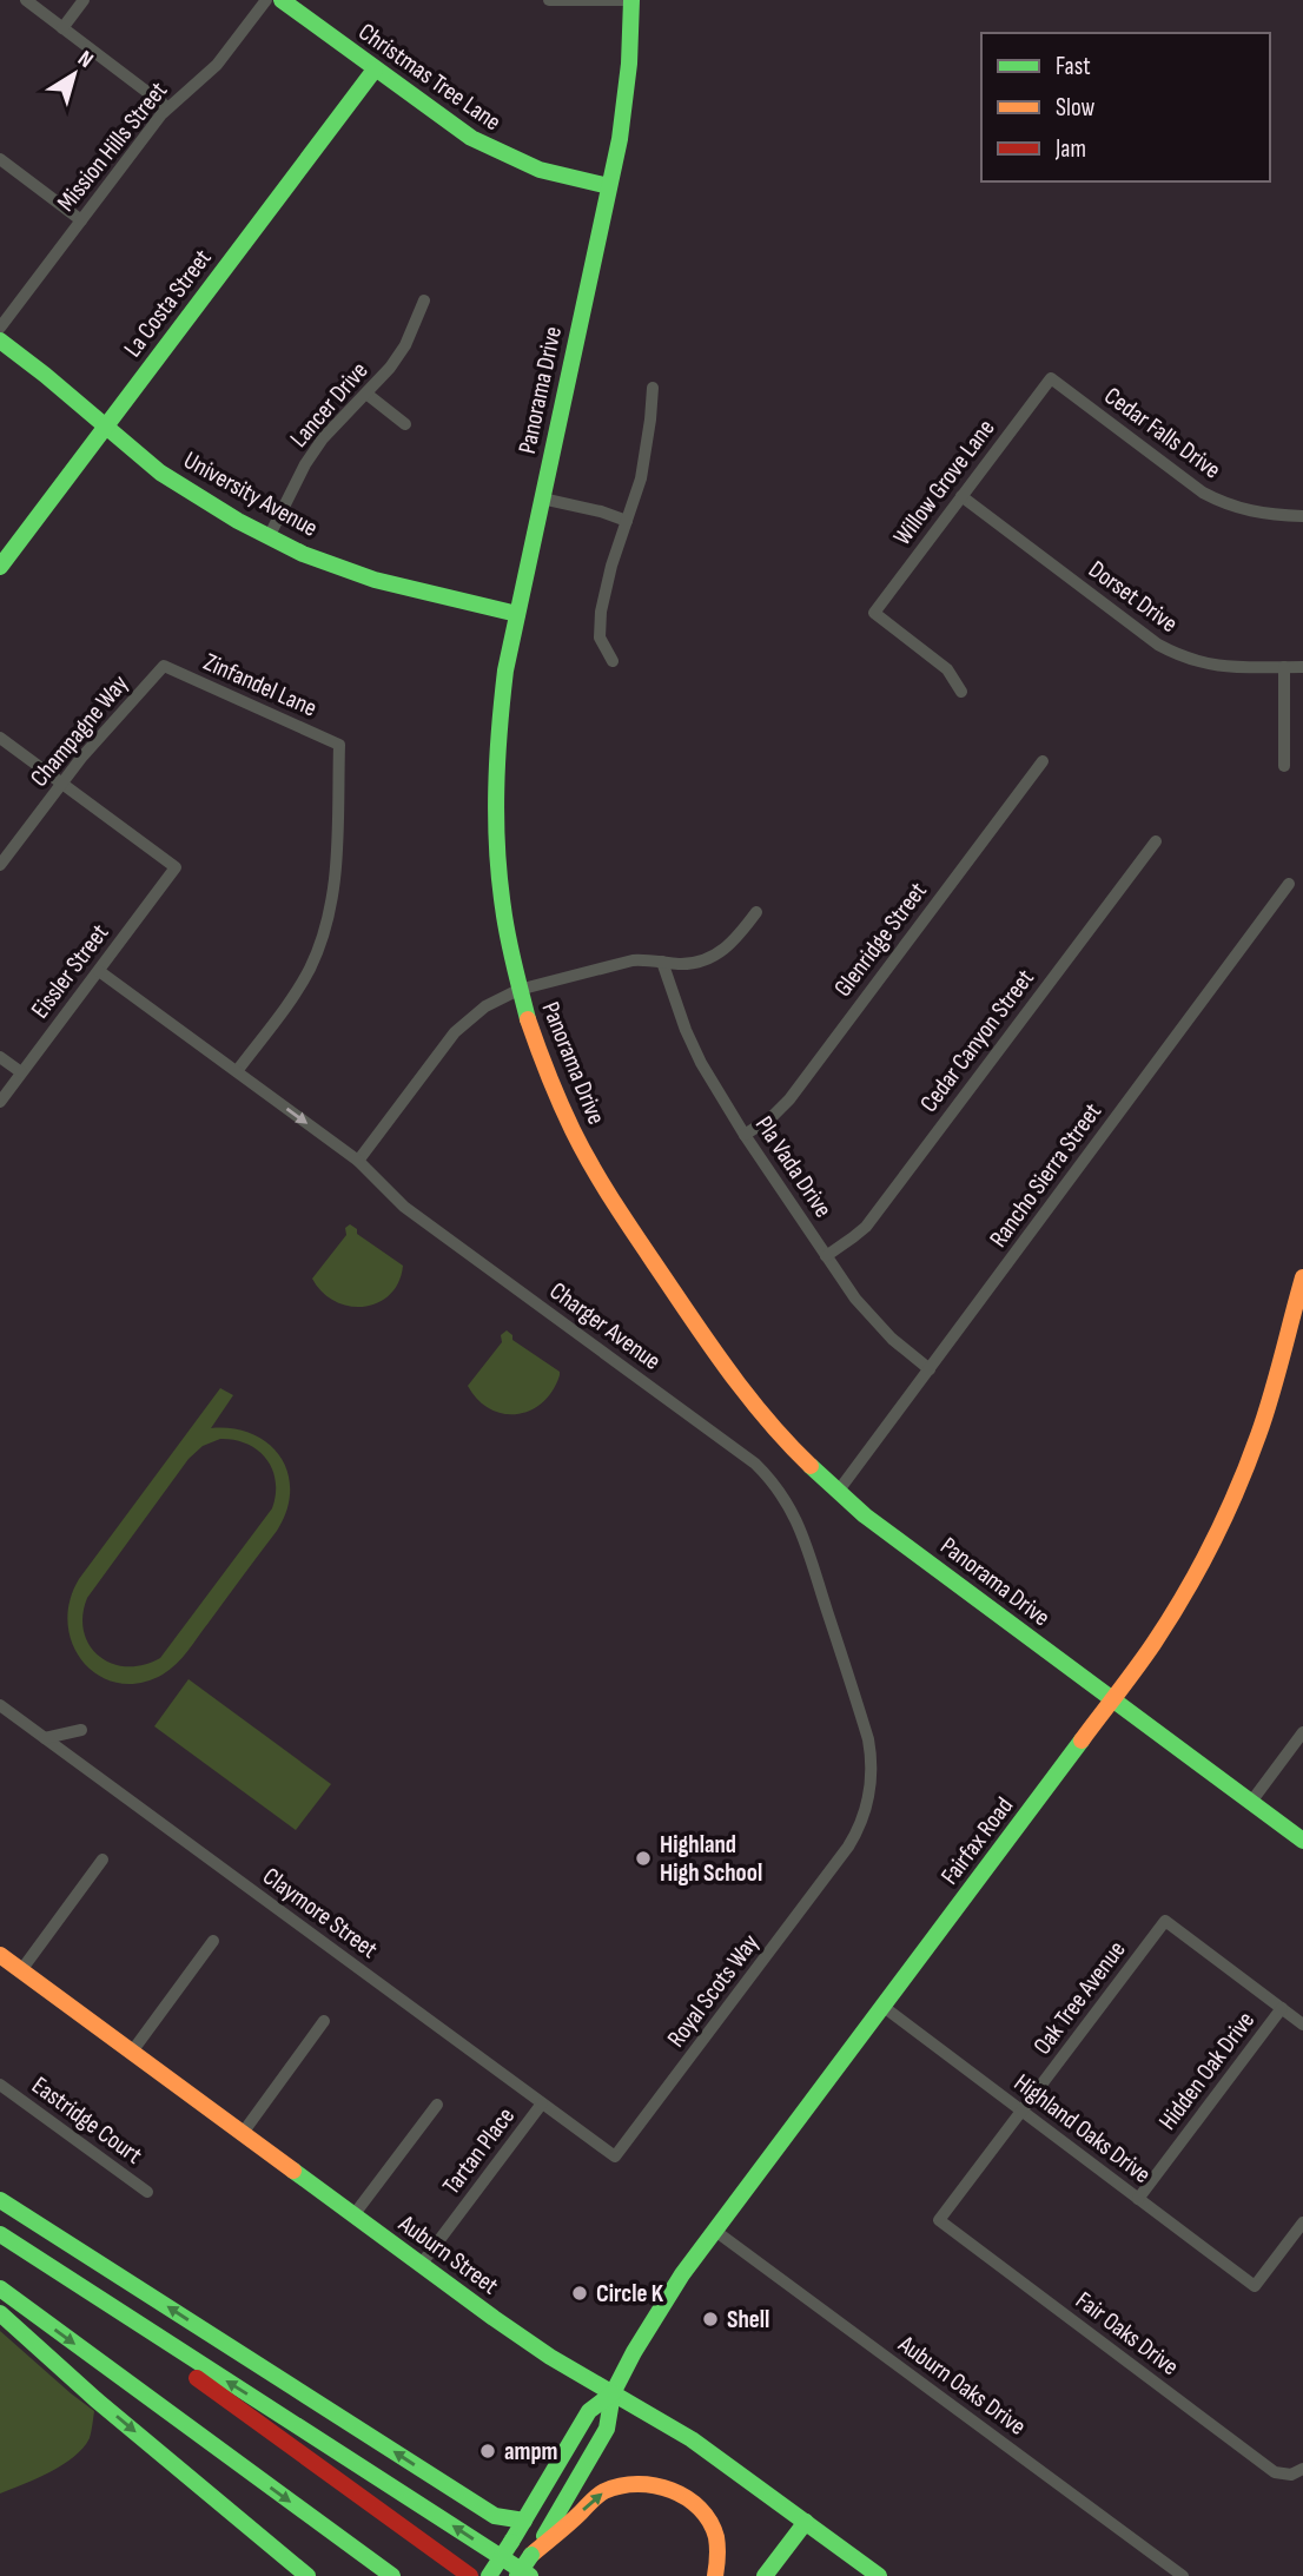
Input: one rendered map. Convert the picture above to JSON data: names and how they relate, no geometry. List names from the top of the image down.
{
  "streets": {
    "main road": [
      "Christmas Tree Lane",
      "La Costa Street",
      "Panorama Drive",
      "University Avenue",
      "Fairfax Road",
      "Auburn Street"
    ],
    "street": [
      "Mission Hills Street",
      "Lancer Drive",
      "Cedar Falls Drive",
      "Willow Grove Lane",
      "Dorset Drive",
      "Zinfandel Lane",
      "Champagne Way",
      "Glenridge Street",
      "Eissler Street",
      "Cedar Canyon Street",
      "Pla Vada Drive",
      "Rancho Sierra Street",
      "Charger Avenue",
      "Claymore Street",
      "Royal Scots Way",
      "Oak Tree Avenue",
      "Hidden Oak Drive",
      "Eastridge Court",
      "Highland Oaks Drive",
      "Tartan Place",
      "Fair Oaks Drive",
      "Auburn Oaks Drive"
    ]
  },
  "crossings": [
    ["Christmas Tree Lane", "La Costa Street"],
    ["Christmas Tree Lane", "Panorama Drive"],
    ["La Costa Street", "University Avenue"],
    ["Panorama Drive", "University Avenue"],
    ["Panorama Drive", "Rancho Sierra Street"],
    ["Panorama Drive", "Fairfax Road"],
    ["Lancer Drive", "University Avenue"],
    ["Cedar Falls Drive", "Willow Grove Lane"],
    ["Willow Grove Lane", "Dorset Drive"],
    ["Zinfandel Lane", "Champagne Way"],
    ["Zinfandel Lane", "Charger Avenue"],
    ["Champagne Way", "Eissler Street"],
    ["Glenridge Street", "Pla Vada Drive"],
    ["Eissler Street", "Charger Avenue"],
    ["Cedar Canyon Street", "Pla Vada Drive"],
    ["Pla Vada Drive", "Rancho Sierra Street"],
    ["Charger Avenue", "Royal Scots Way"],
    ["Fairfax Road", "Highland Oaks Drive"],
    ["Fairfax Road", "Auburn Street"],
    ["Fairfax Road", "Auburn Oaks Drive"],
    ["Claymore Street", "Royal Scots Way"],
    ["Claymore Street", "Tartan Place"],
    ["Oak Tree Avenue", "Hidden Oak Drive"],
    ["Oak Tree Avenue", "Highland Oaks Drive"],
    ["Oak Tree Avenue", "Fair Oaks Drive"],
    ["Hidden Oak Drive", "Highland Oaks Drive"],
    ["Tartan Place", "Auburn Street"]
  ],
  "places": [
    "Highland High School",
    "Circle K",
    "Shell",
    "ampm"
  ],
  "legend": ["Fast", "Slow", "Jam"],
  "north": "top right"
}
